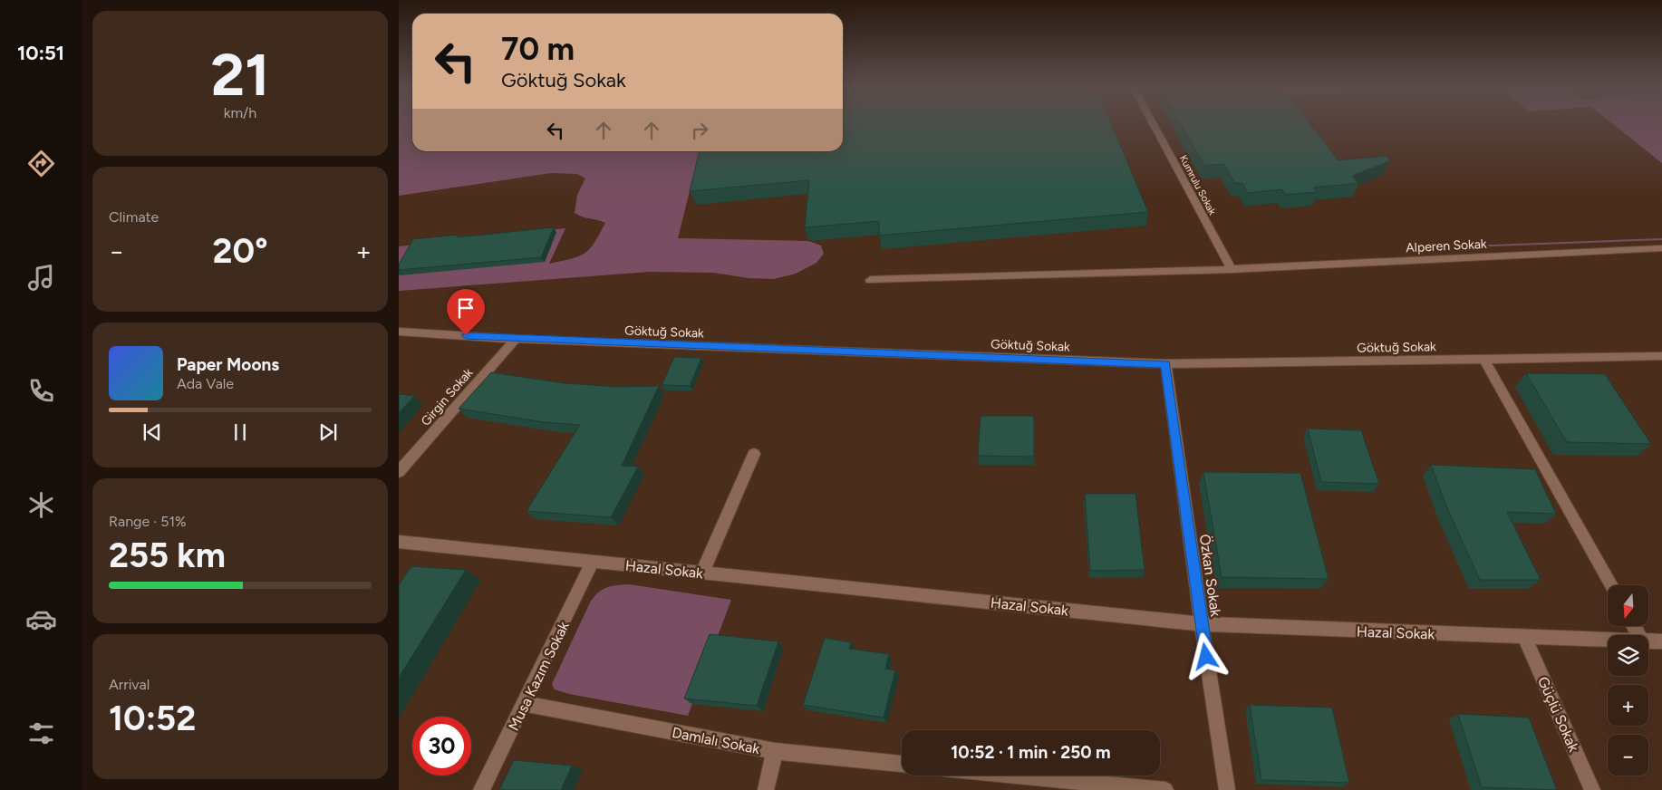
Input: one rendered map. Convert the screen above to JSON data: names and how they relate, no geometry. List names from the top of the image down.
{
  "streets": {
    "street": [
      "Kumrulu Sokak",
      "Alperen Sokak",
      "Göktuğ Sokak",
      "Girgin Sokak",
      "Hazal Sokak",
      "Özkan Sokak",
      "Musa Kazım Sokak",
      "Güçlü Sokak",
      "Damlalı Sokak"
    ]
  },
  "crossings": [
    ["Kumrulu Sokak", "Alperen Sokak"],
    ["Göktuğ Sokak", "Girgin Sokak"],
    ["Göktuğ Sokak", "Özkan Sokak"],
    ["Hazal Sokak", "Özkan Sokak"],
    ["Hazal Sokak", "Musa Kazım Sokak"],
    ["Hazal Sokak", "Güçlü Sokak"],
    ["Musa Kazım Sokak", "Damlalı Sokak"]
  ],
  "north": "bottom",
  "page": {
    "tabs": "10:51",
    "tile": [
      ["21", "km/h"],
      "Climate",
      ["Range · 51%", "255 km"],
      ["Arrival", "10:52"]
    ],
    "turn": ["70 m", "Göktuğ Sokak"],
    "heat": ["−", "20°", "+"],
    "song": ["Paper Moons", "Ada Vale"],
    "map_buttons": ["+", "−"],
    "limit": "30",
    "trip": "10:52 · 1 min · 250 m"
  }
}
